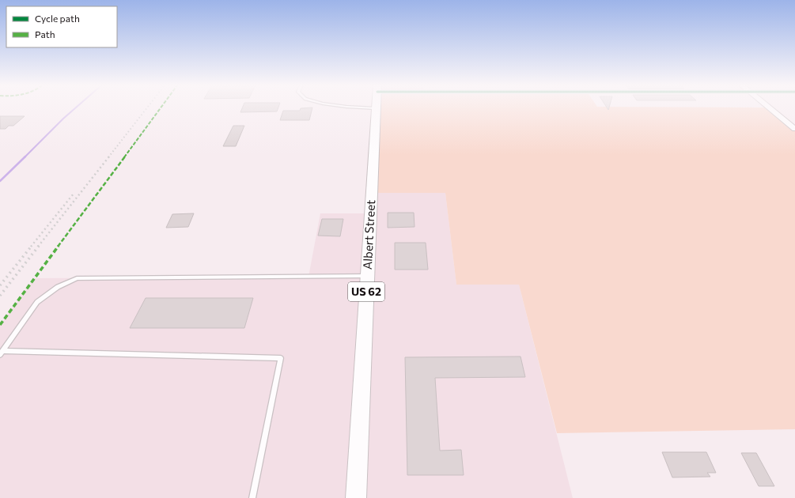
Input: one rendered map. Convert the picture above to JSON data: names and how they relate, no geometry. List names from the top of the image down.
{
  "streets": {
    "main road": ["Albert Street", "US 62"]
  },
  "legend": ["Cycle path", "Path"]
}
